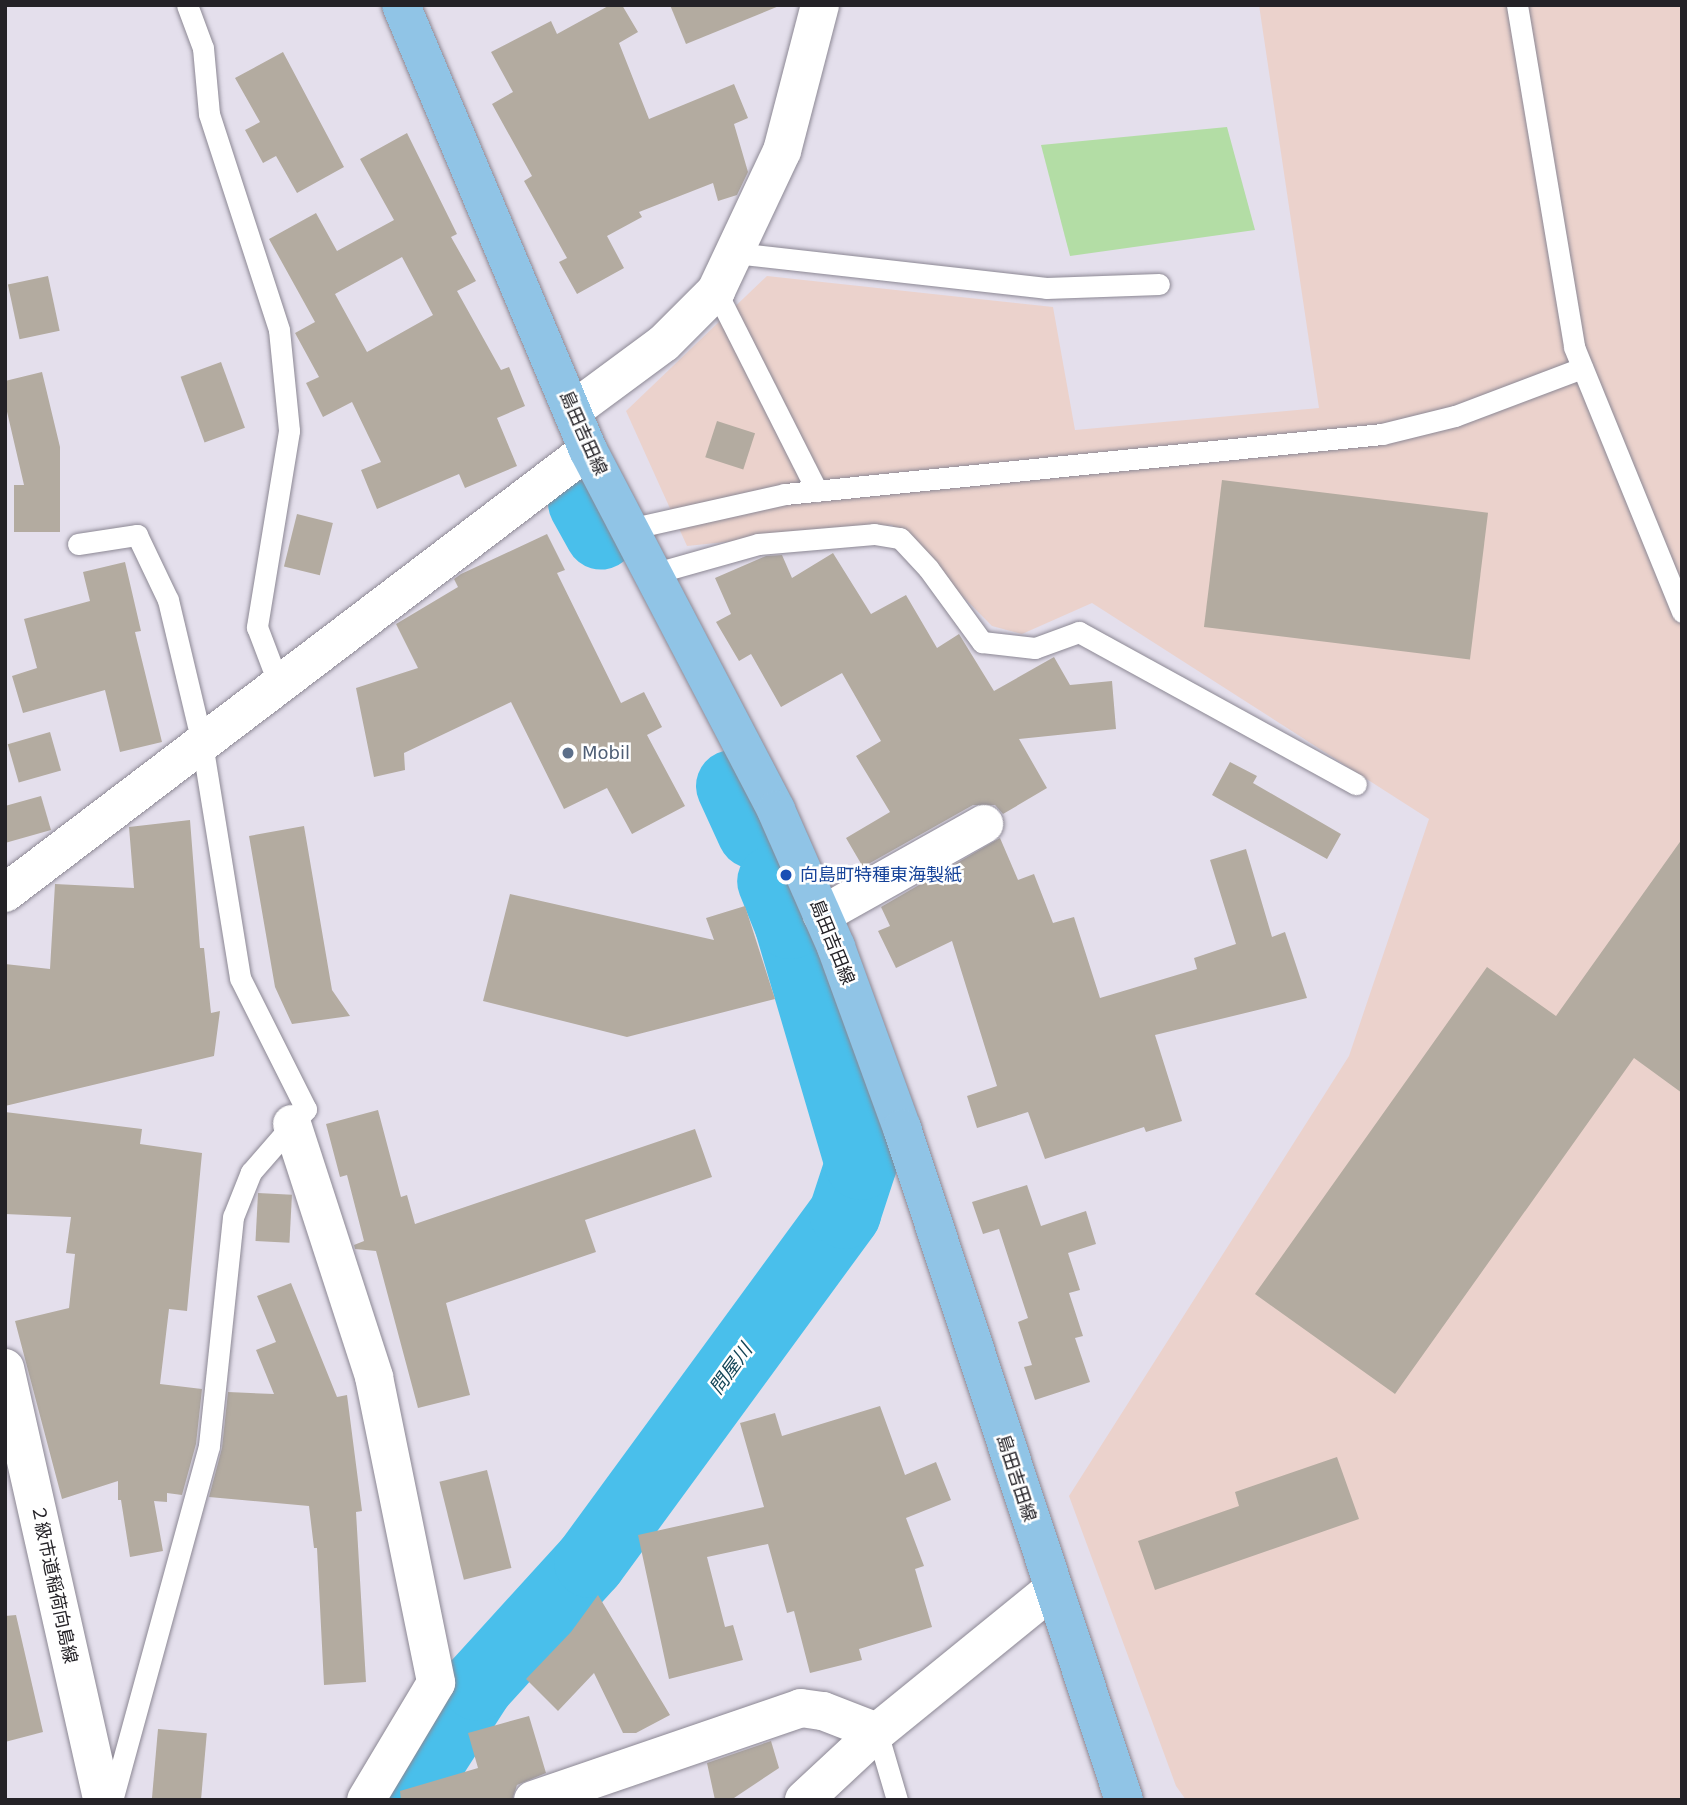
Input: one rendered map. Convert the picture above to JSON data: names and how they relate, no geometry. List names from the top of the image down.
{
  "streets": {
    "main road": ["島田吉田線"],
    "street": ["２級市道稲荷向島線"]
  },
  "water": ["問屋川"],
  "places": ["Mobil", "向島町特種東海製紙"]
}
